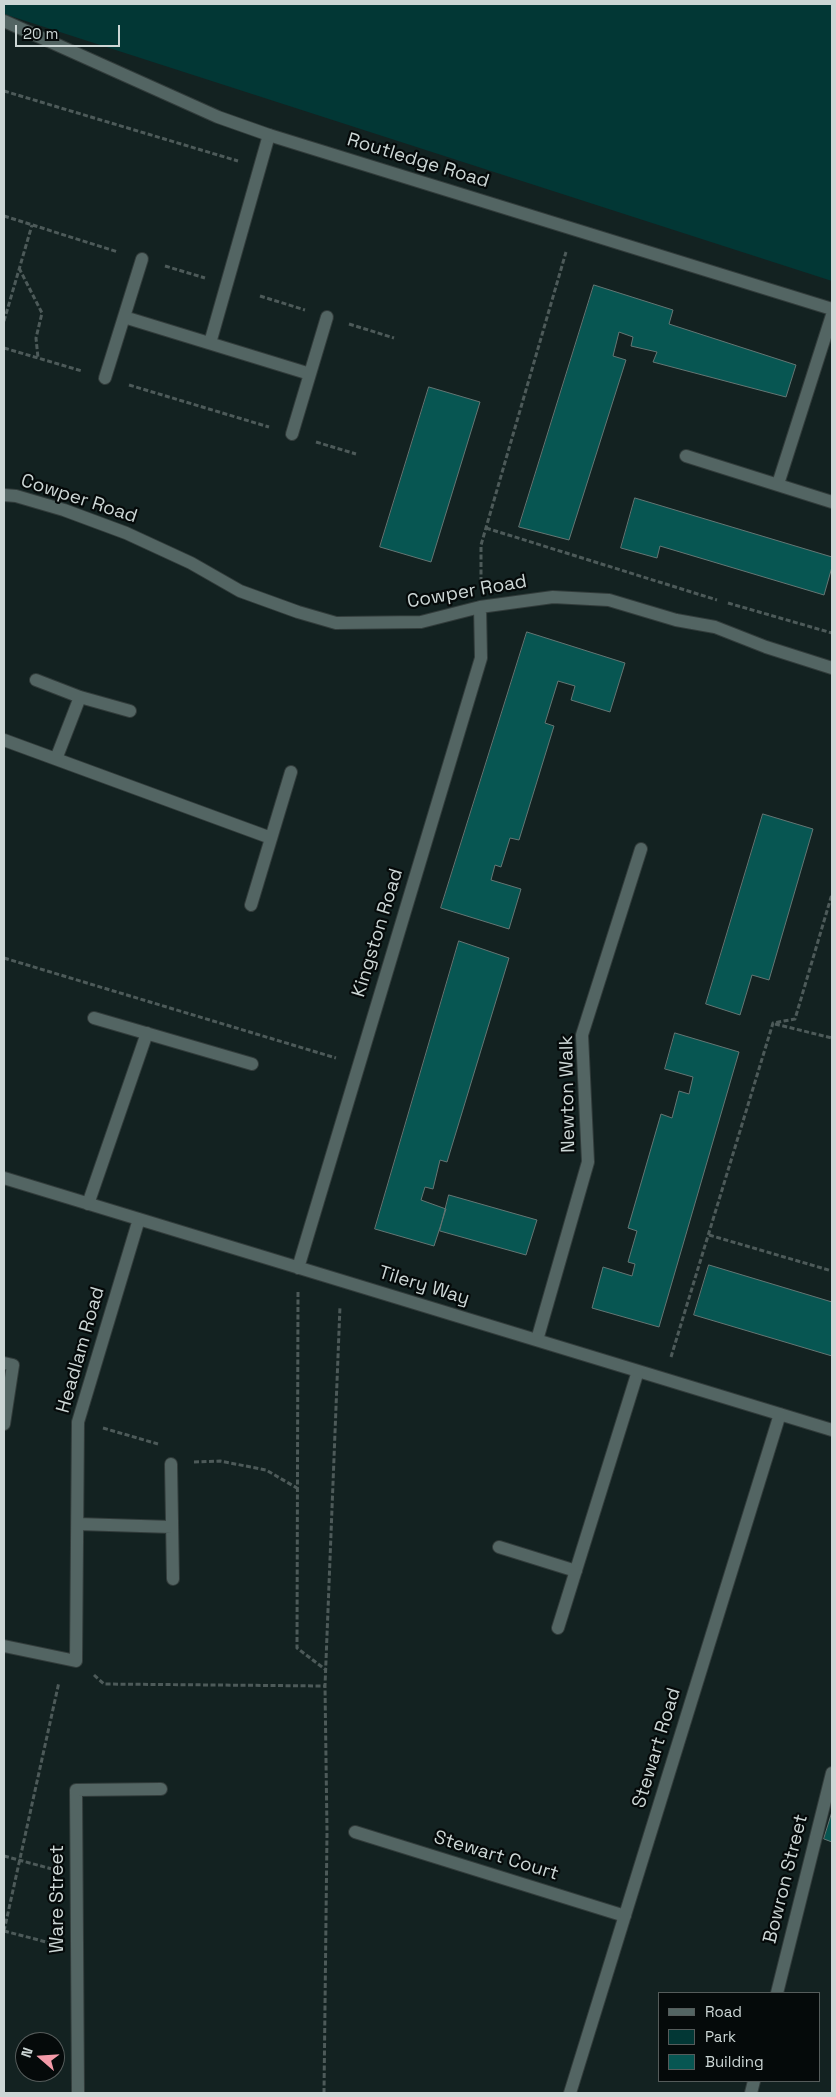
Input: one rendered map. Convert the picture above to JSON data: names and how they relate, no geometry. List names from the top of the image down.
{
  "streets": {
    "street": [
      "Routledge Road",
      "Cowper Road",
      "Kingston Road",
      "Newton Walk",
      "Tilery Way",
      "Headlam Road",
      "Stewart Road",
      "Stewart Court",
      "Bowron Street",
      "Ware Street"
    ]
  },
  "crossings": [
    ["Cowper Road", "Kingston Road"],
    ["Kingston Road", "Tilery Way"],
    ["Newton Walk", "Tilery Way"],
    ["Tilery Way", "Headlam Road"],
    ["Tilery Way", "Stewart Road"],
    ["Stewart Road", "Stewart Court"]
  ],
  "legend": ["Road", "Park", "Building"],
  "scale_bar": "20 m",
  "north": "left"
}
